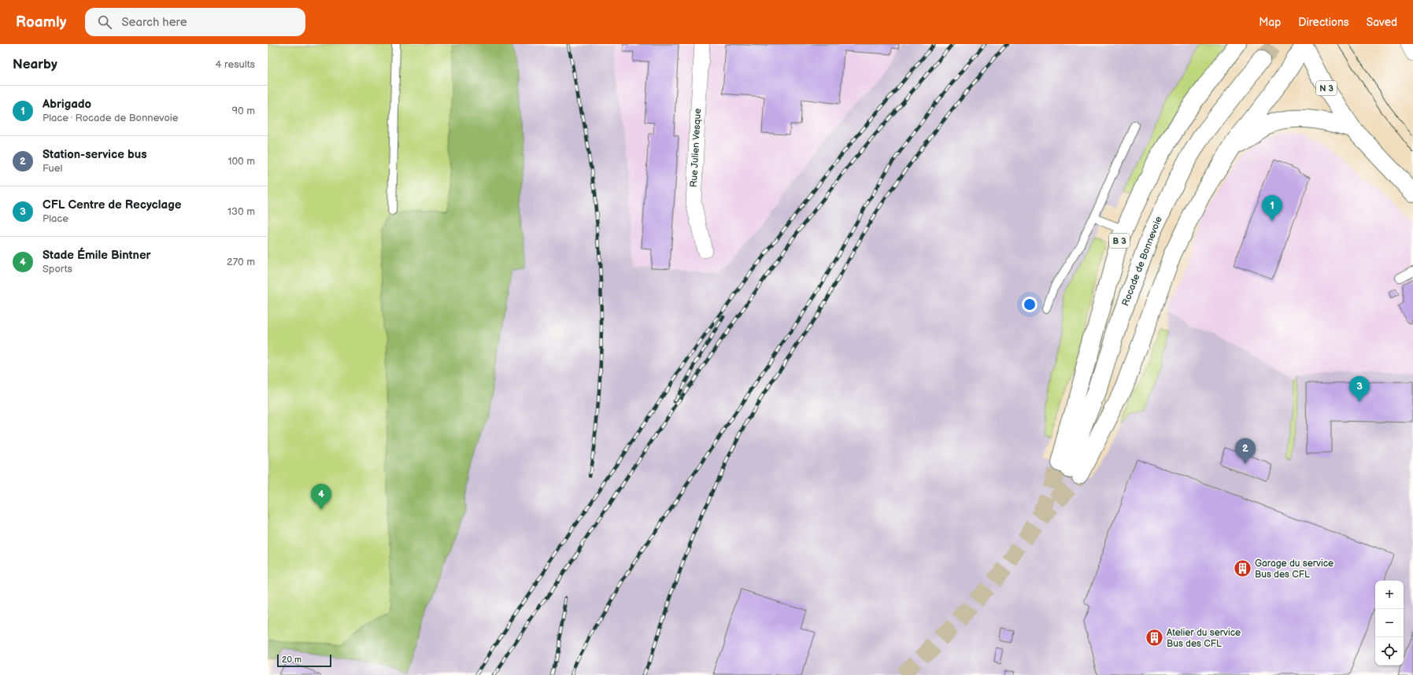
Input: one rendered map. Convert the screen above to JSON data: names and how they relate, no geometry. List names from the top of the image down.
{
  "streets": {
    "main road": ["N 3", "B 3", "Rocade de Bonnevoie"],
    "street": ["Rue Julien Vesque"]
  },
  "crossings": [
    ["B 3", "Rocade de Bonnevoie"]
  ],
  "places": {
    "building": ["Garage du service Bus des CFL", "Atelier du service Bus des CFL"]
  },
  "scale_bar": "20 m",
  "page": {
    "header": "Roamly",
    "search": "Search here",
    "nav": ["Map", "Directions", "Saved"],
    "heading": ["Nearby", "4 results"],
    "list": [
      {
        "mark": "1",
        "name": "Abrigado",
        "note": "Place · Rocade de Bonnevoie",
        "value": "90 m"
      },
      {
        "mark": "2",
        "name": "Station-service bus",
        "note": "Fuel",
        "value": "100 m"
      },
      {
        "mark": "3",
        "name": "CFL Centre de Recyclage",
        "note": "Place",
        "value": "130 m"
      },
      {
        "mark": "4",
        "name": "Stade Émile Bintner",
        "note": "Sports",
        "value": "270 m"
      }
    ],
    "pins": [
      "1",
      "3",
      "2",
      "4"
    ],
    "map_buttons": ["+", "−"],
    "scale": "20 m"
  }
}
